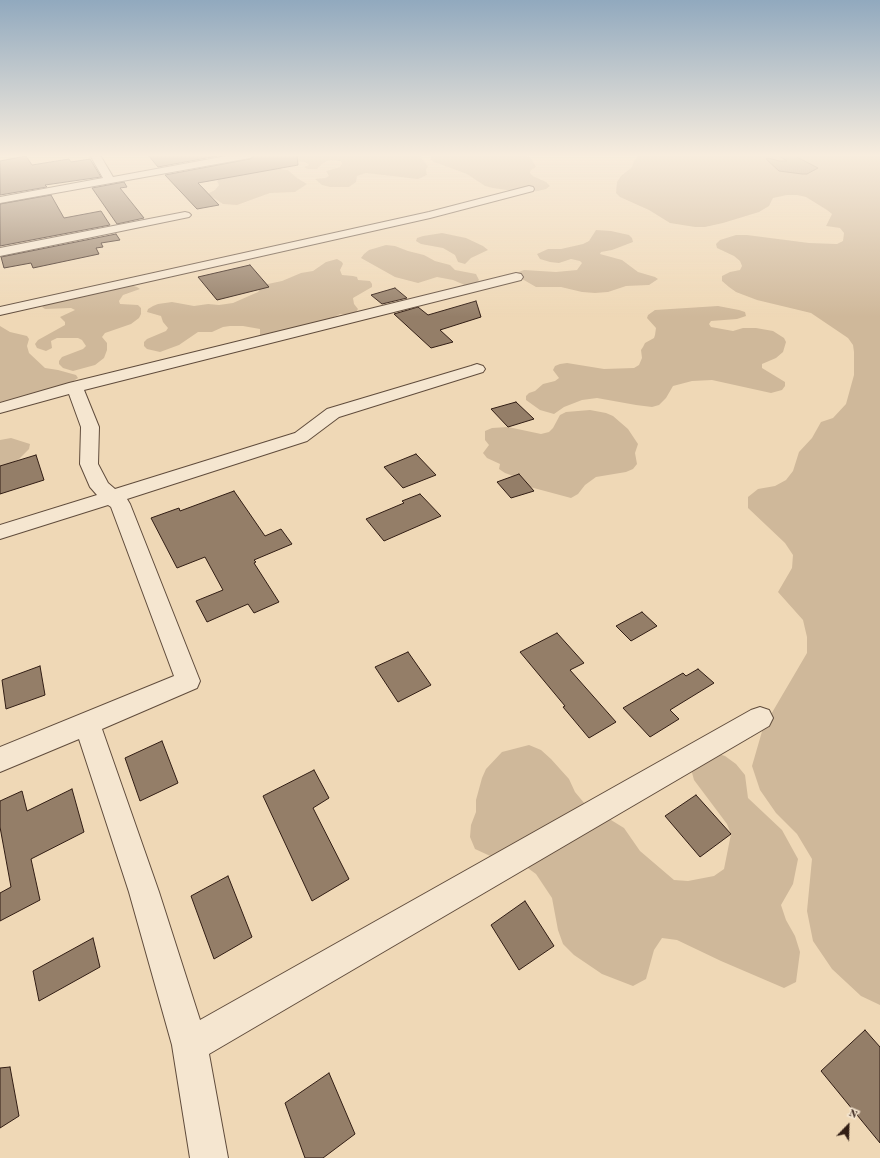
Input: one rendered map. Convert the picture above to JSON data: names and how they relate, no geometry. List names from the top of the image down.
{
  "north": "top right"
}
